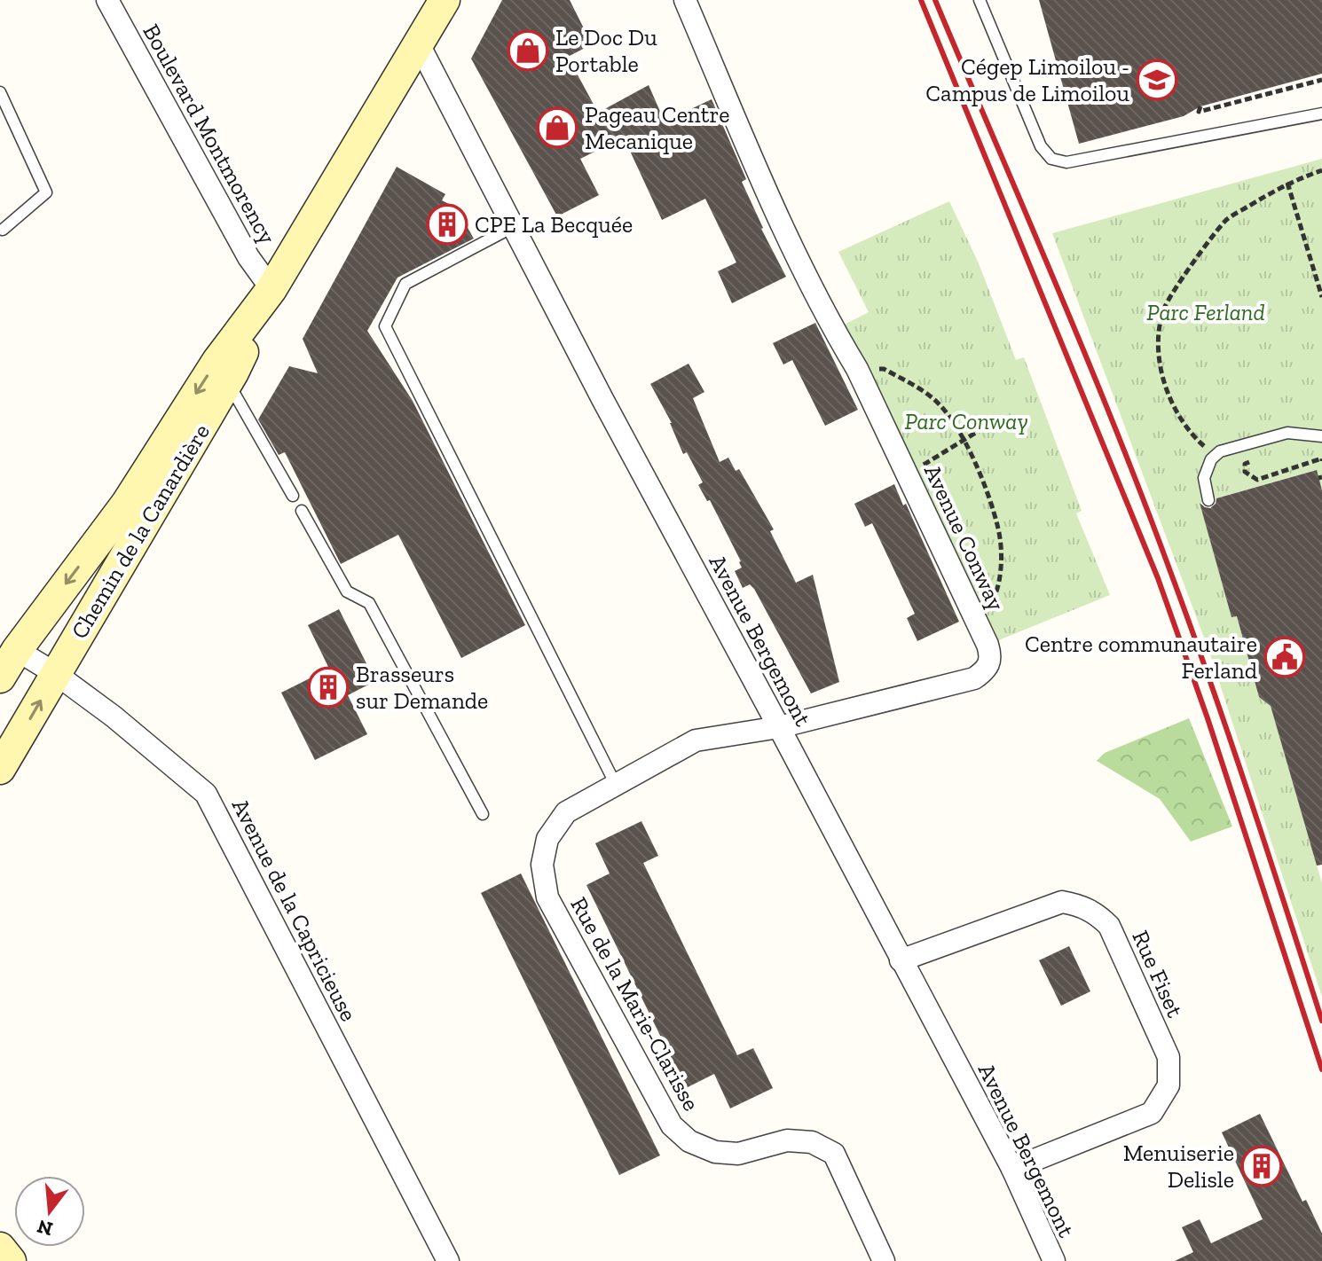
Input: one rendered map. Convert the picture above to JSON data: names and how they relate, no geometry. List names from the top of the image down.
{
  "streets": {
    "main road": ["Chemin de la Canardière"],
    "street": [
      "Boulevard Montmorency",
      "Avenue Conway",
      "Avenue Bergemont",
      "Avenue de la Capricieuse",
      "Rue Fiset",
      "Rue de la Marie-Clarisse"
    ]
  },
  "crossings": [
    ["Boulevard Montmorency", "Chemin de la Canardière"],
    ["Chemin de la Canardière", "Avenue Bergemont"],
    ["Chemin de la Canardière", "Avenue de la Capricieuse"],
    ["Avenue Conway", "Avenue Bergemont"],
    ["Avenue Conway", "Rue de la Marie-Clarisse"],
    ["Avenue Bergemont", "Rue Fiset"],
    ["Avenue Bergemont", "Rue de la Marie-Clarisse"]
  ],
  "parks": ["Parc Ferland", "Parc Conway"],
  "places": {
    "shop": ["Le Doc Du Portable", "Pageau Centre Mecanique"],
    "school or university": ["Cégep Limoilou - Campus de Limoilou"],
    "building": ["CPE La Becquée", "Brasseurs sur Demande", "Menuiserie Delisle"],
    "public building": ["Centre communautaire Ferland"]
  },
  "north": "bottom"
}
